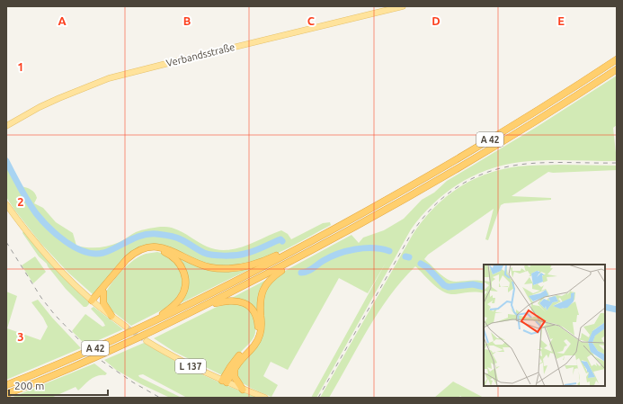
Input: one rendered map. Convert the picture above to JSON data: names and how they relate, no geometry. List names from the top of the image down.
{
  "streets": {
    "highway": ["A 42"],
    "main road": ["Verbandsstraße", "L 137"]
  },
  "scale_bar": "200 m",
  "grid": {
    "columns": [
      "A",
      "B",
      "C",
      "D",
      "E"
    ],
    "rows": ["1", "2", "3"]
  }
}
